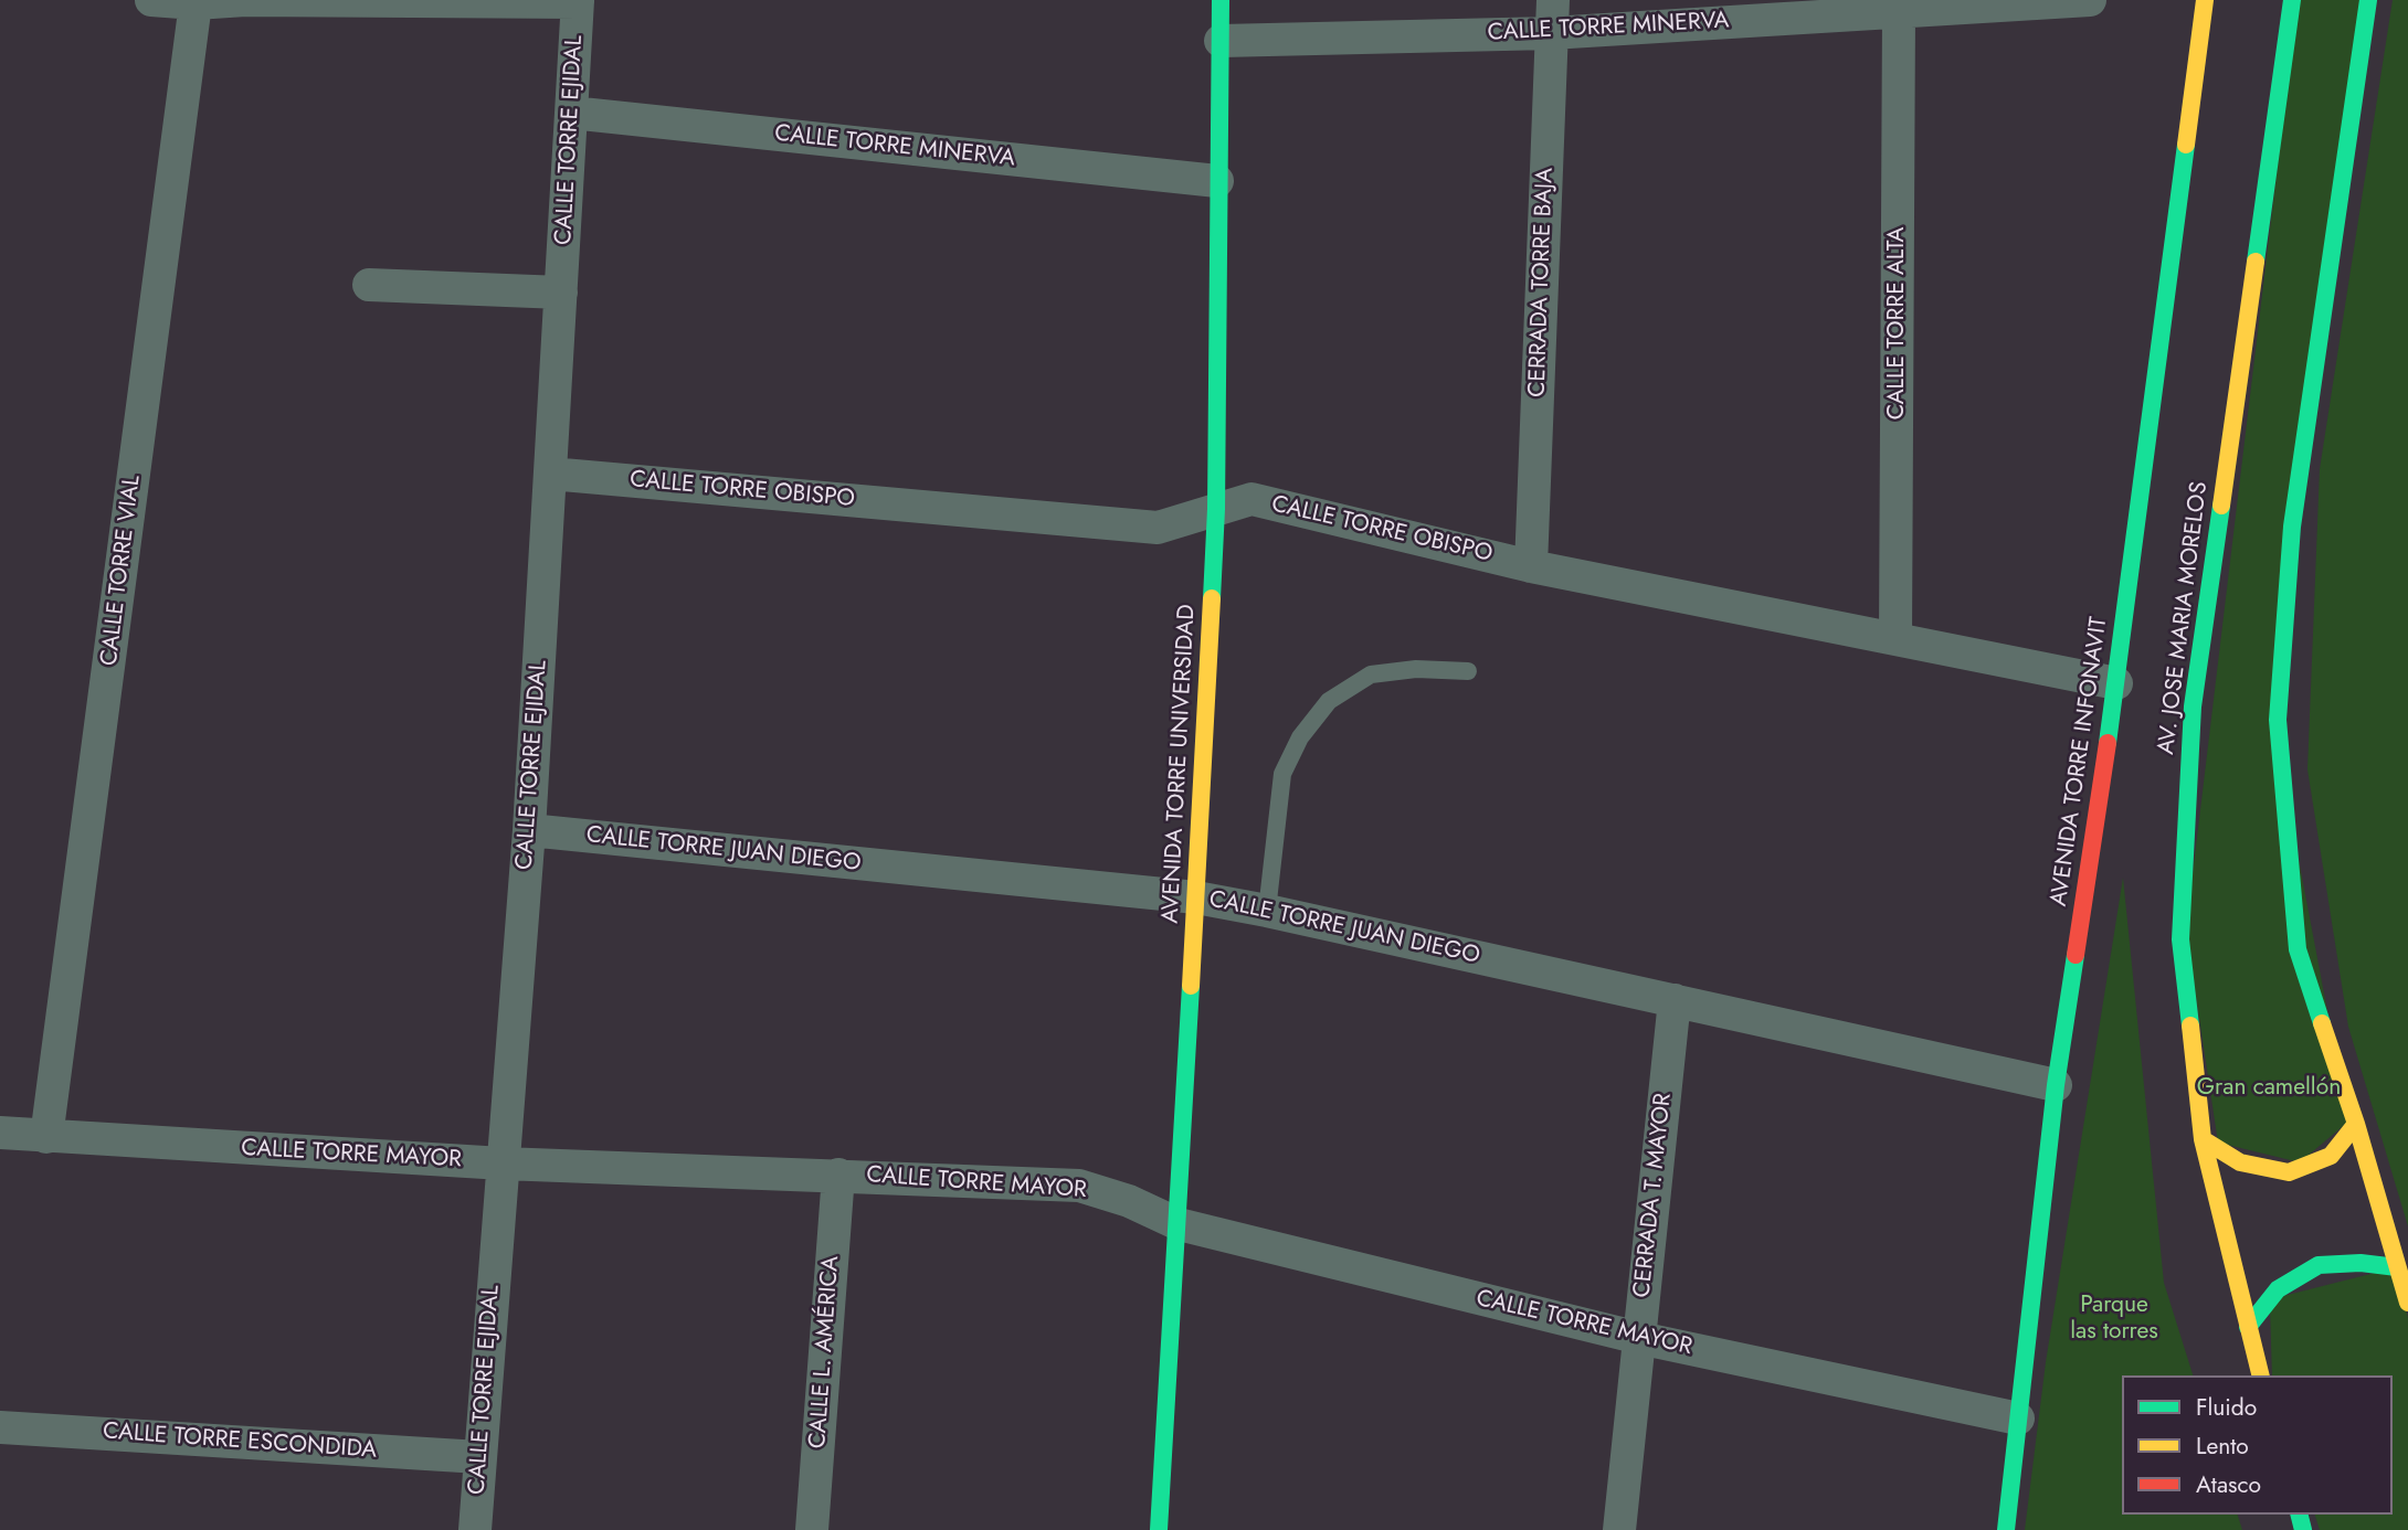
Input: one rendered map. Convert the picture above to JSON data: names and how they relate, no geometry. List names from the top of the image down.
{
  "streets": {
    "main road": ["AV. JOSE MARIA MORELOS", "AVENIDA TORRE INFONAVIT", "AVENIDA TORRE UNIVERSIDAD"],
    "street": [
      "CALLE TORRE MINERVA",
      "CALLE TORRE EJIDAL",
      "CERRADA TORRE BAJA",
      "CALLE TORRE ALTA",
      "CALLE TORRE OBISPO",
      "CALLE TORRE VIAL",
      "CALLE TORRE JUAN DIEGO",
      "CALLE TORRE MAYOR",
      "CERRADA T. MAYOR",
      "CALLE L. AMÉRICA",
      "CALLE TORRE ESCONDIDA"
    ]
  },
  "crossings": [
    ["CALLE TORRE MINERVA", "CALLE TORRE EJIDAL"],
    ["CALLE TORRE MINERVA", "CERRADA TORRE BAJA"],
    ["CALLE TORRE MINERVA", "CALLE TORRE ALTA"],
    ["CALLE TORRE MINERVA", "AVENIDA TORRE UNIVERSIDAD"],
    ["CALLE TORRE EJIDAL", "CALLE TORRE OBISPO"],
    ["CALLE TORRE EJIDAL", "CALLE TORRE JUAN DIEGO"],
    ["CALLE TORRE EJIDAL", "CALLE TORRE MAYOR"],
    ["CALLE TORRE EJIDAL", "CALLE TORRE ESCONDIDA"],
    ["CERRADA TORRE BAJA", "CALLE TORRE OBISPO"],
    ["CALLE TORRE ALTA", "CALLE TORRE OBISPO"],
    ["CALLE TORRE OBISPO", "AVENIDA TORRE INFONAVIT"],
    ["CALLE TORRE OBISPO", "AVENIDA TORRE UNIVERSIDAD"],
    ["CALLE TORRE VIAL", "CALLE TORRE MAYOR"],
    ["AVENIDA TORRE INFONAVIT", "CALLE TORRE JUAN DIEGO"],
    ["AVENIDA TORRE INFONAVIT", "CALLE TORRE MAYOR"],
    ["AVENIDA TORRE UNIVERSIDAD", "CALLE TORRE JUAN DIEGO"],
    ["AVENIDA TORRE UNIVERSIDAD", "CALLE TORRE MAYOR"],
    ["CALLE TORRE JUAN DIEGO", "CERRADA T. MAYOR"],
    ["CALLE TORRE MAYOR", "CERRADA T. MAYOR"],
    ["CALLE TORRE MAYOR", "CALLE L. AMÉRICA"]
  ],
  "parks": ["Gran camellón", "Parque las torres"],
  "legend": ["Fluido", "Lento", "Atasco"]
}
